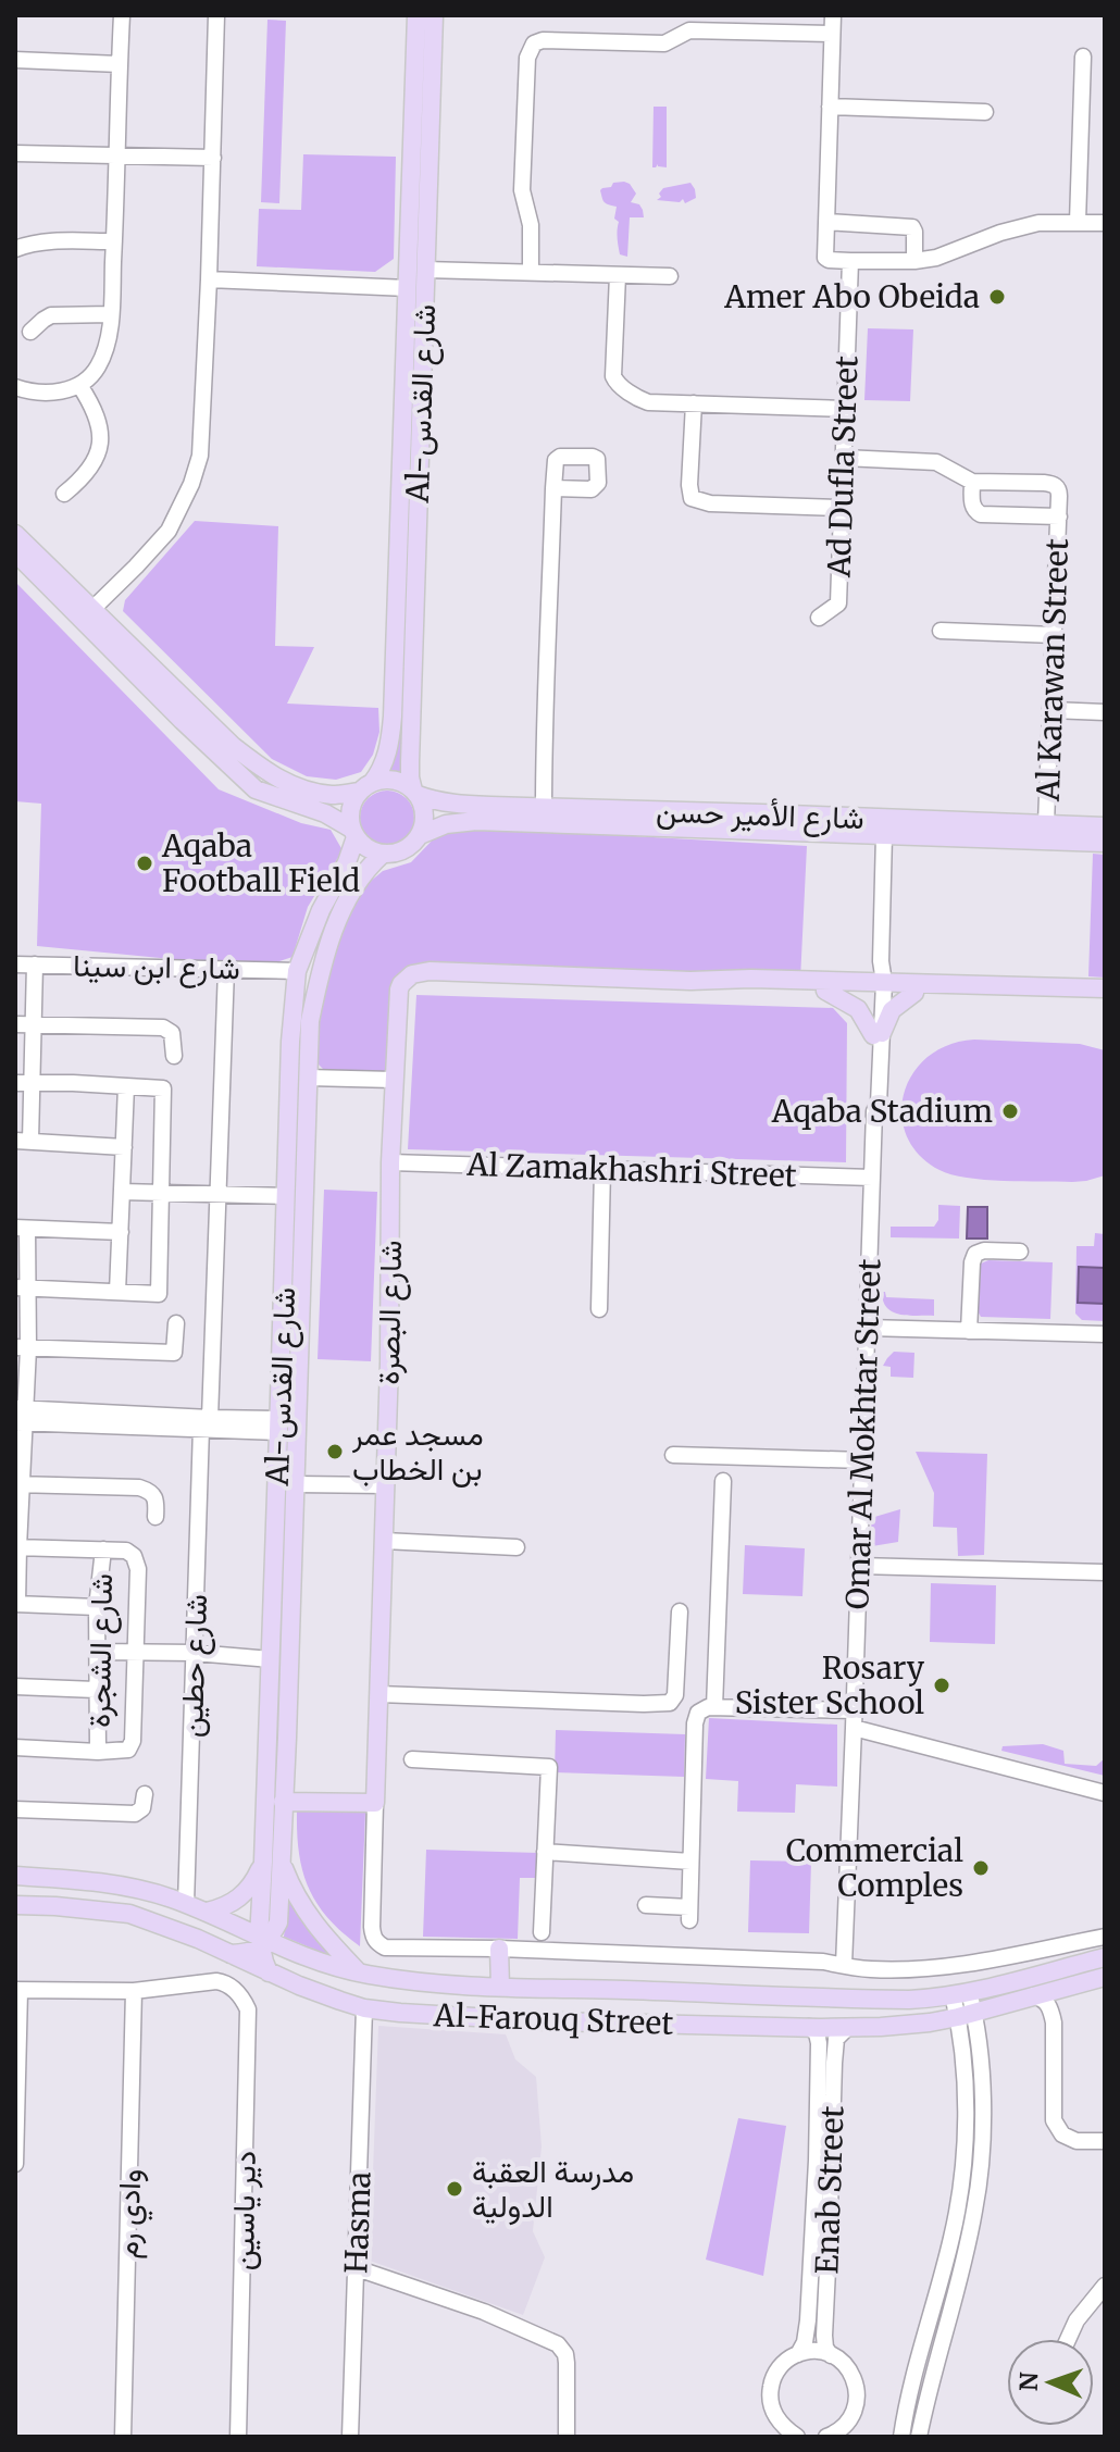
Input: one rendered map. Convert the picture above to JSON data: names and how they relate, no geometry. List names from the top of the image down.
{
  "streets": {
    "main road": [
      "Al-شارع القدس",
      "شارع الأمير حسن",
      "شارع البصرة",
      "Al-Farouq Street"
    ],
    "street": [
      "Ad Dufla Street",
      "Al Karawan Street",
      "شارع ابن سينا",
      "Al Zamakhashri Street",
      "Omar Al Mokhtar Street",
      "شارع الشجرة",
      "شارع حطين",
      "Enab Street",
      "دير ياسين",
      "وادي رم",
      "Hasma"
    ]
  },
  "crossings": [
    ["Al-شارع القدس", "شارع الأمير حسن"],
    ["Al-شارع القدس", "شارع ابن سينا"],
    ["Al-شارع القدس", "Al-Farouq Street"],
    ["Al Karawan Street", "شارع الأمير حسن"],
    ["شارع الأمير حسن", "Omar Al Mokhtar Street"],
    ["شارع ابن سينا", "شارع حطين"],
    ["Al Zamakhashri Street", "شارع البصرة"],
    ["Al Zamakhashri Street", "Omar Al Mokhtar Street"],
    ["شارع حطين", "Al-Farouq Street"],
    ["Al-Farouq Street", "Enab Street"],
    ["Al-Farouq Street", "Hasma"],
    ["دير ياسين", "وادي رم"]
  ],
  "places": [
    "Amer Abo Obeida",
    "Aqaba Football Field",
    "Aqaba Stadium",
    "مسجد عمر بن الخطاب",
    "Rosary Sister School",
    "Commercial Comples",
    "مدرسة العقبة الدولية"
  ],
  "north": "left"
}
